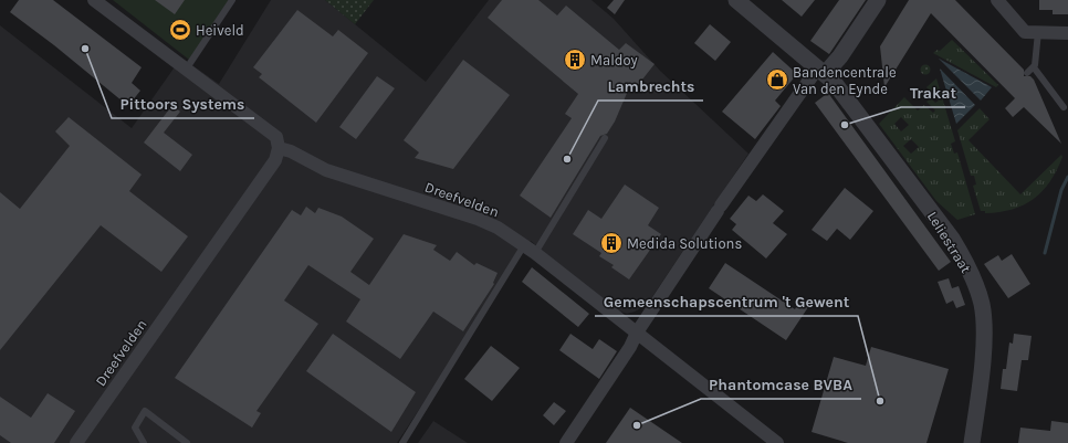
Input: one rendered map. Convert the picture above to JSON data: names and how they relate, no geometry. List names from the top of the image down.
{
  "streets": {
    "street": ["Dreefvelden", "Leliestraat"]
  },
  "places": {
    "sports": ["Heiveld"],
    "other": [
      "Pittoors Systems",
      "Trakat",
      "Lambrechts",
      "Gemeenschapscentrum 't Gewent",
      "Phantomcase BVBA"
    ],
    "building": ["Maldoy", "Medida Solutions"],
    "shop": ["Bandencentrale Van den Eynde"]
  }
}
